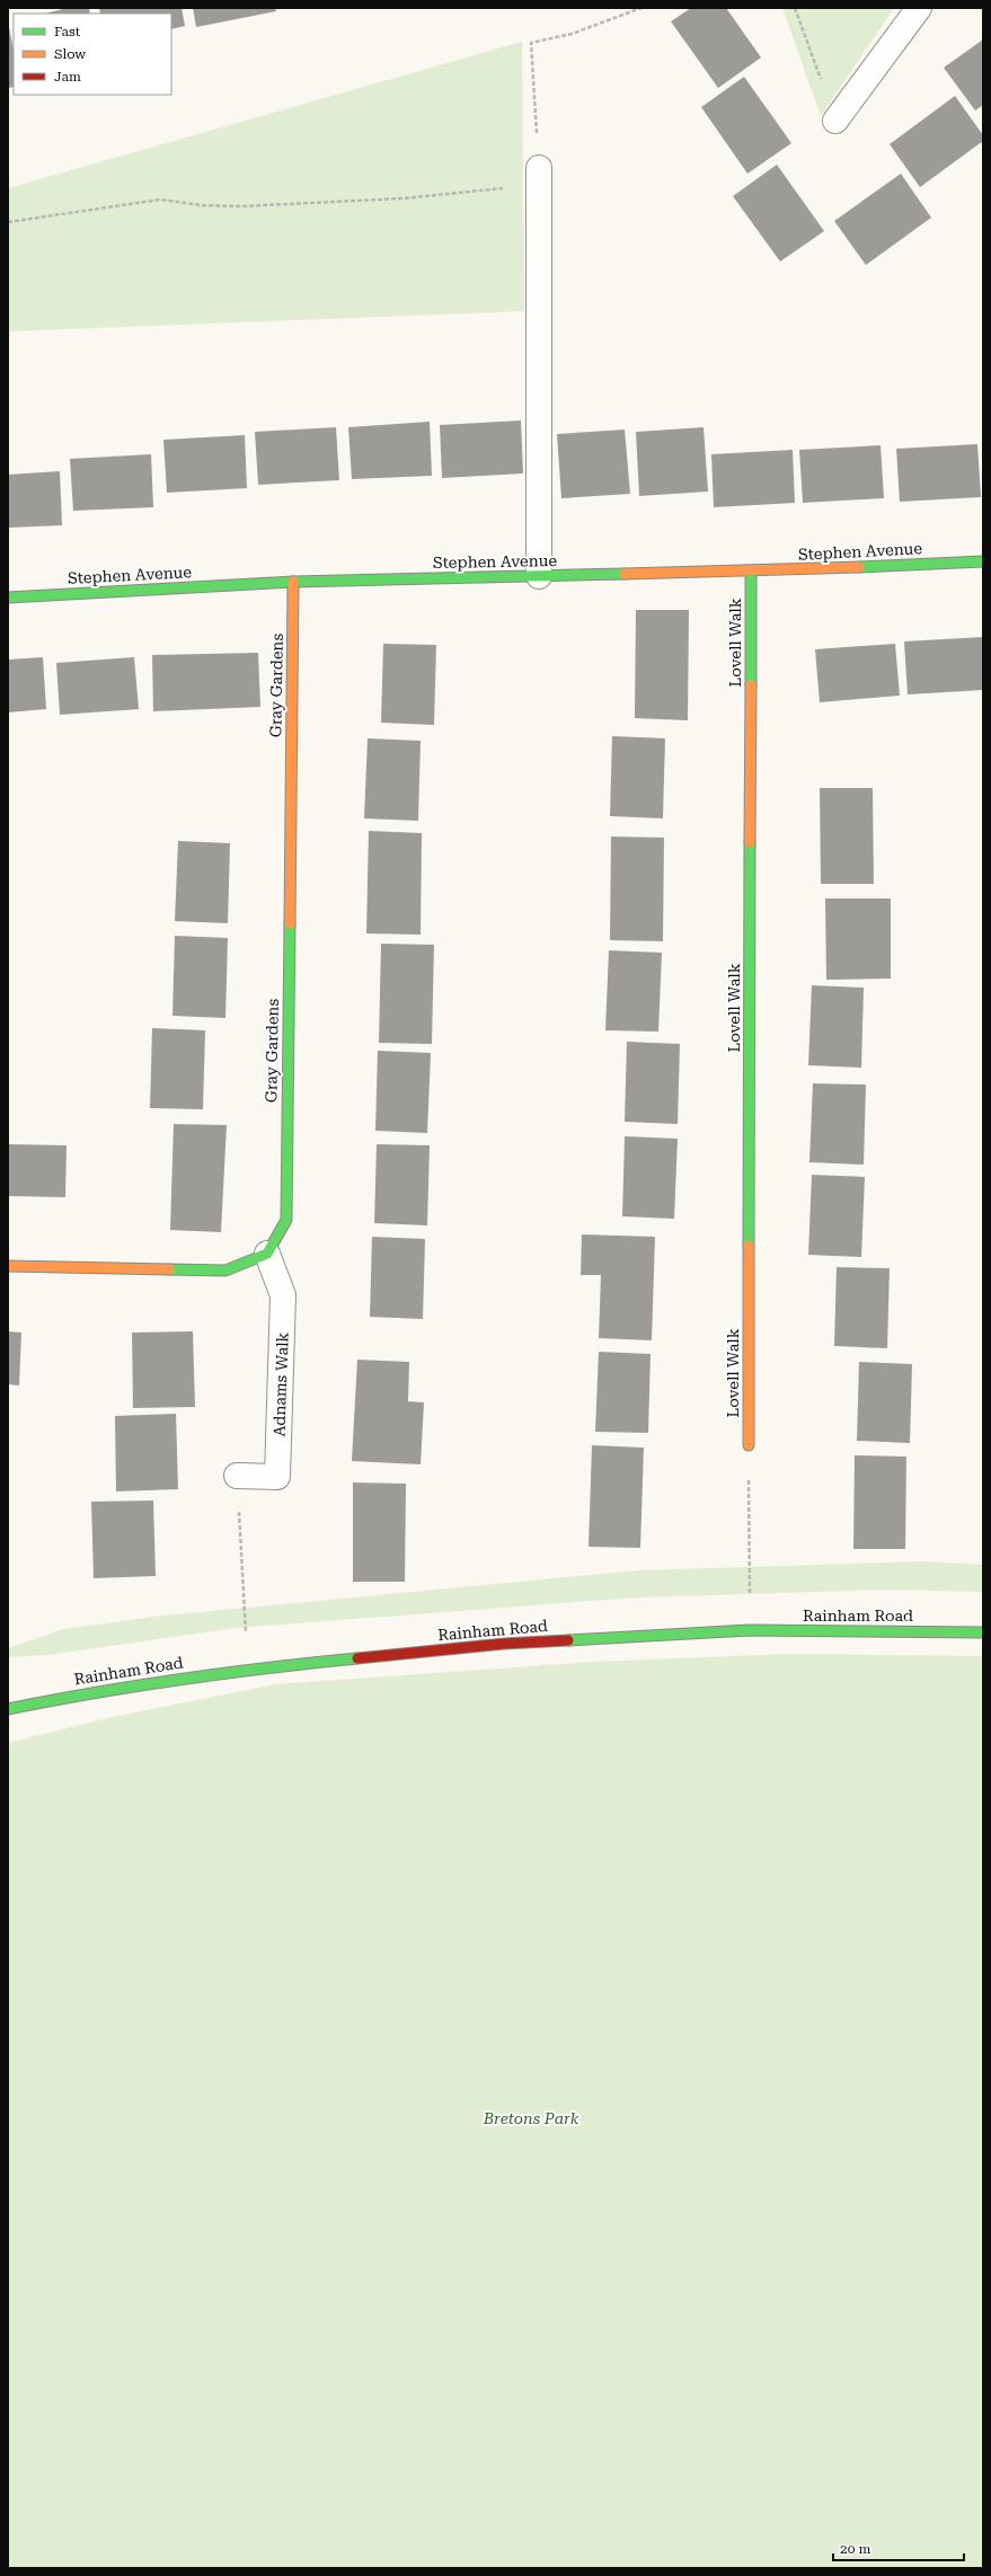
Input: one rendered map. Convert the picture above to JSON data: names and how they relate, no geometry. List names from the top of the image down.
{
  "streets": {
    "street": [
      "Stephen Avenue",
      "Lovell Walk",
      "Gray Gardens",
      "Adnams Walk",
      "Rainham Road"
    ]
  },
  "crossings": [
    ["Stephen Avenue", "Lovell Walk"],
    ["Stephen Avenue", "Gray Gardens"],
    ["Gray Gardens", "Adnams Walk"]
  ],
  "parks": ["Bretons Park"],
  "legend": ["Fast", "Slow", "Jam"],
  "scale_bar": "20 m"
}
